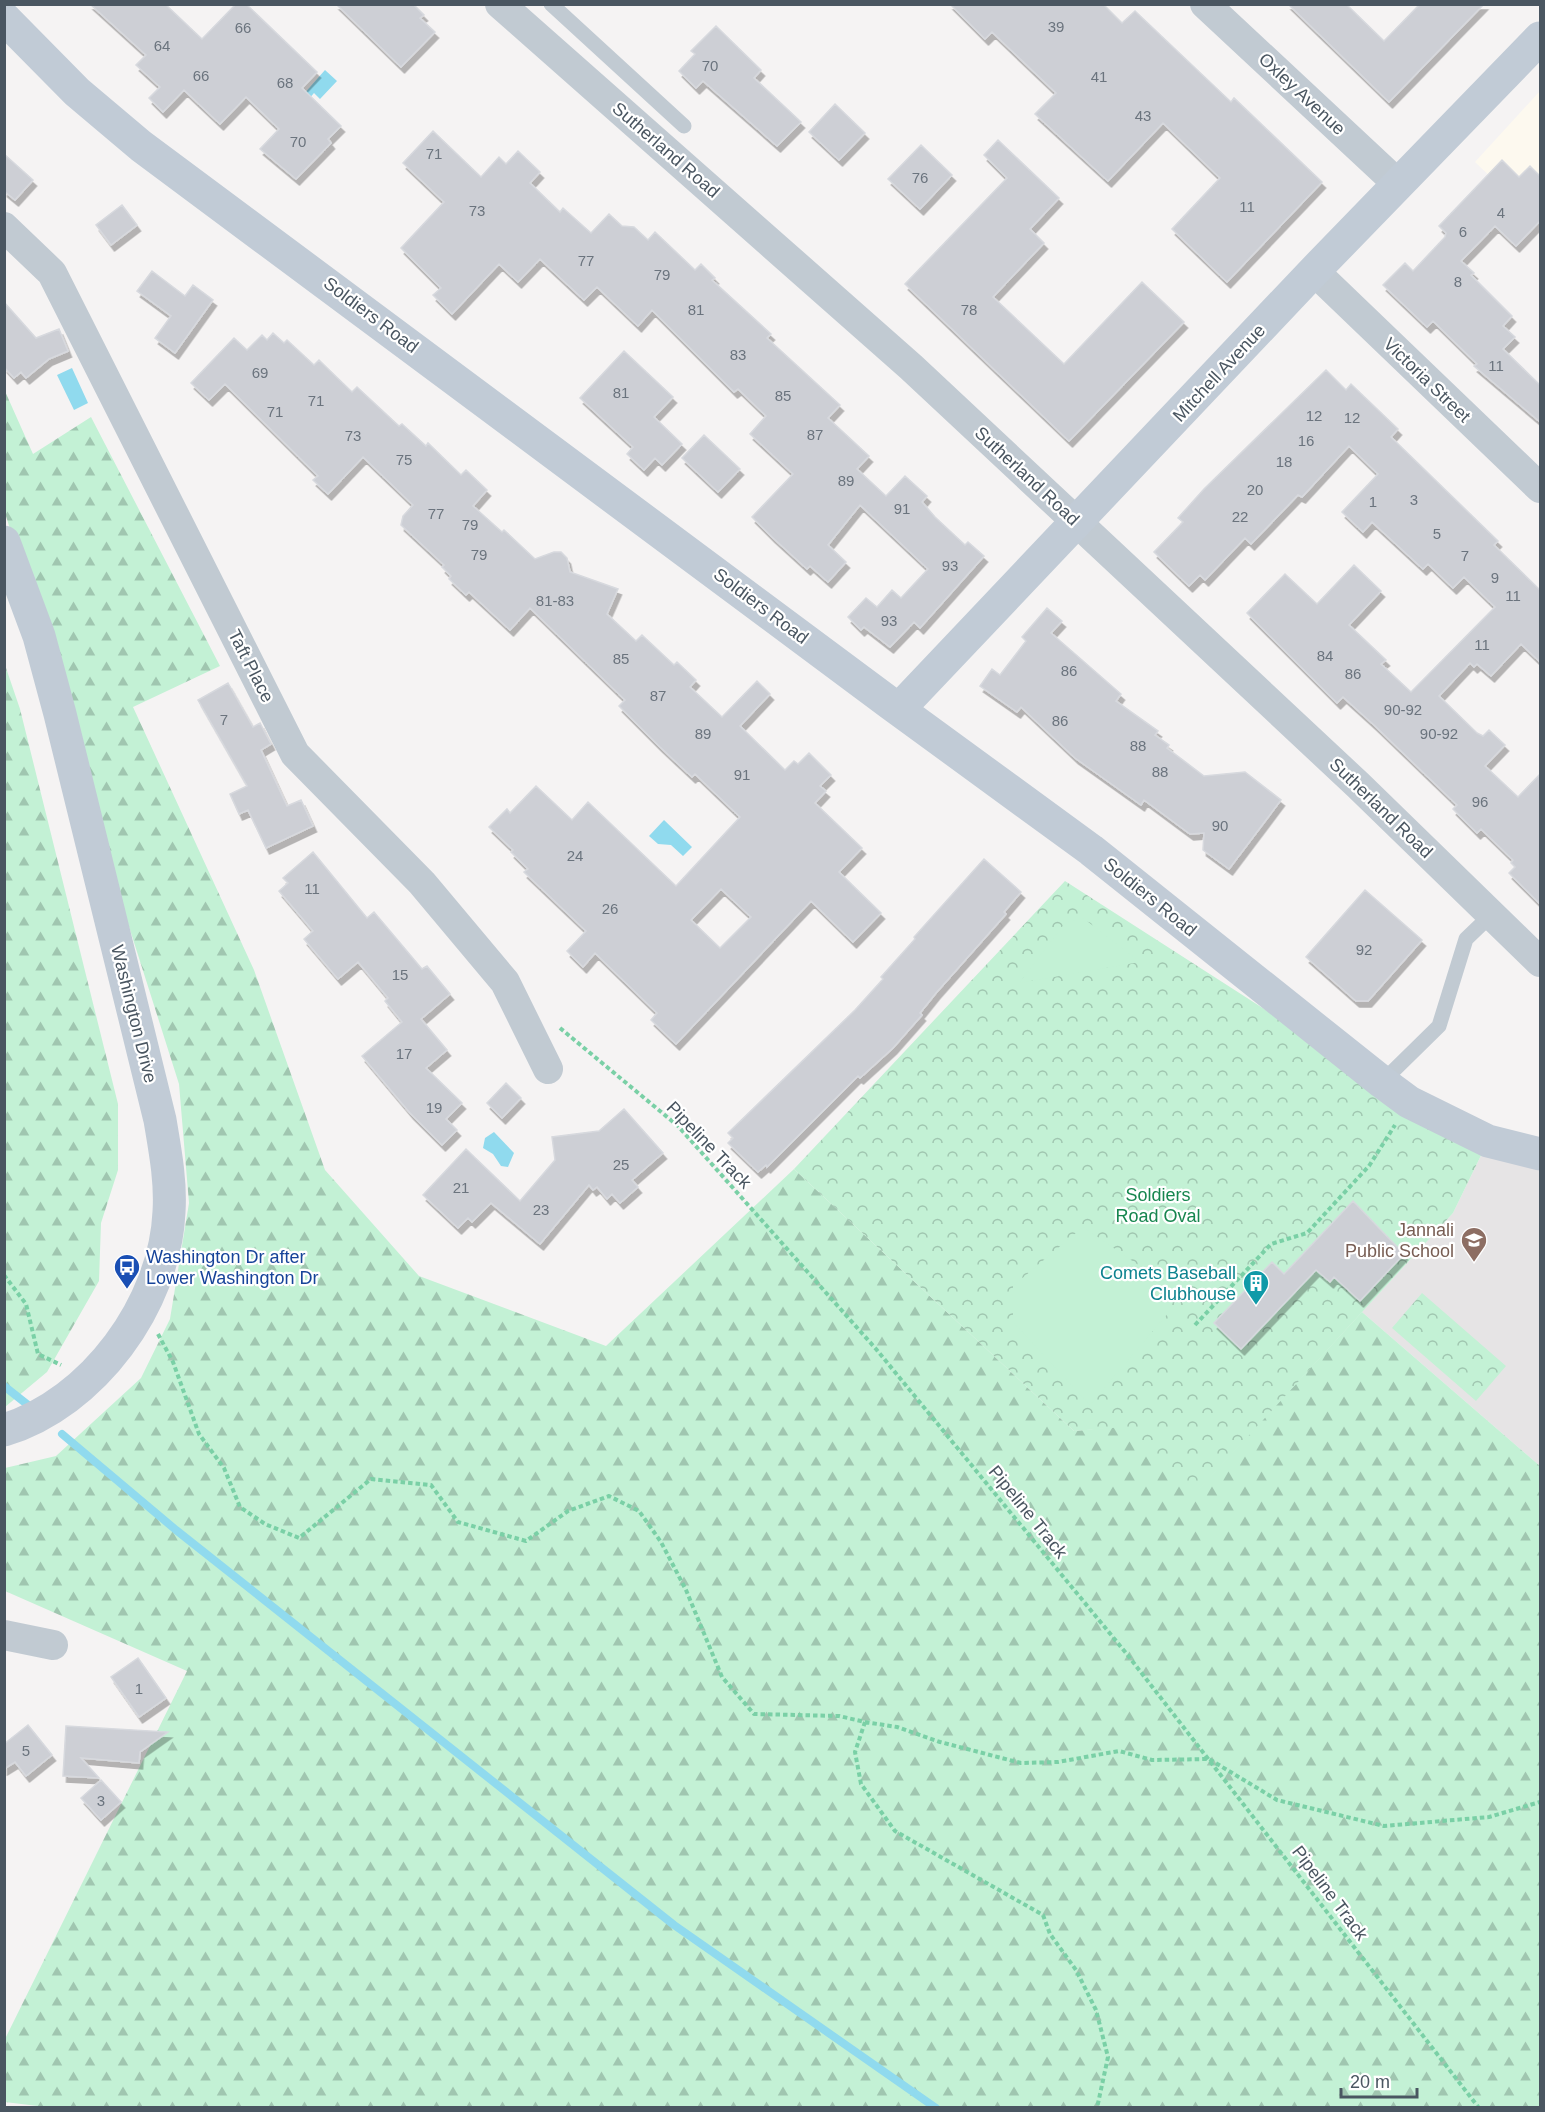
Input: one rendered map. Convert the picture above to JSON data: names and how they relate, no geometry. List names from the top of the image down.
{
  "streets": {
    "street": [
      "Oxley Avenue",
      "Sutherland Road",
      "Soldiers Road",
      "Mitchell Avenue",
      "Victoria Street",
      "Taft Place",
      "Washington Drive"
    ],
    "path": ["Pipeline Track"]
  },
  "crossings": [
    ["Oxley Avenue", "Mitchell Avenue"],
    ["Sutherland Road", "Mitchell Avenue"],
    ["Soldiers Road", "Mitchell Avenue"],
    ["Mitchell Avenue", "Victoria Street"]
  ],
  "parks": ["Soldiers Road Oval"],
  "places": {
    "school or university": ["Jannali Public School"],
    "bus stop": ["Washington Dr after Lower Washington Dr"],
    "building": ["Comets Baseball Clubhouse"]
  },
  "house_numbers": [
    "39",
    "66",
    "64",
    "70",
    "66",
    "41",
    "68",
    "43",
    "70",
    "71",
    "76",
    "11",
    "73",
    "4",
    "6",
    "77",
    "79",
    "8",
    "81",
    "78",
    "83",
    "11",
    "69",
    "81",
    "85",
    "71",
    "71",
    "12",
    "12",
    "87",
    "73",
    "16",
    "75",
    "18",
    "89",
    "20",
    "3",
    "1",
    "91",
    "77",
    "22",
    "79",
    "5",
    "79",
    "7",
    "93",
    "9",
    "11",
    "81-83",
    "93",
    "11",
    "84",
    "85",
    "86",
    "86",
    "87",
    "90-92",
    "7",
    "86",
    "89",
    "90-92",
    "88",
    "88",
    "91",
    "96",
    "90",
    "24",
    "11",
    "26",
    "92",
    "15",
    "17",
    "19",
    "25",
    "21",
    "23",
    "1",
    "5",
    "3"
  ],
  "scale_bar": "20 m"
}
